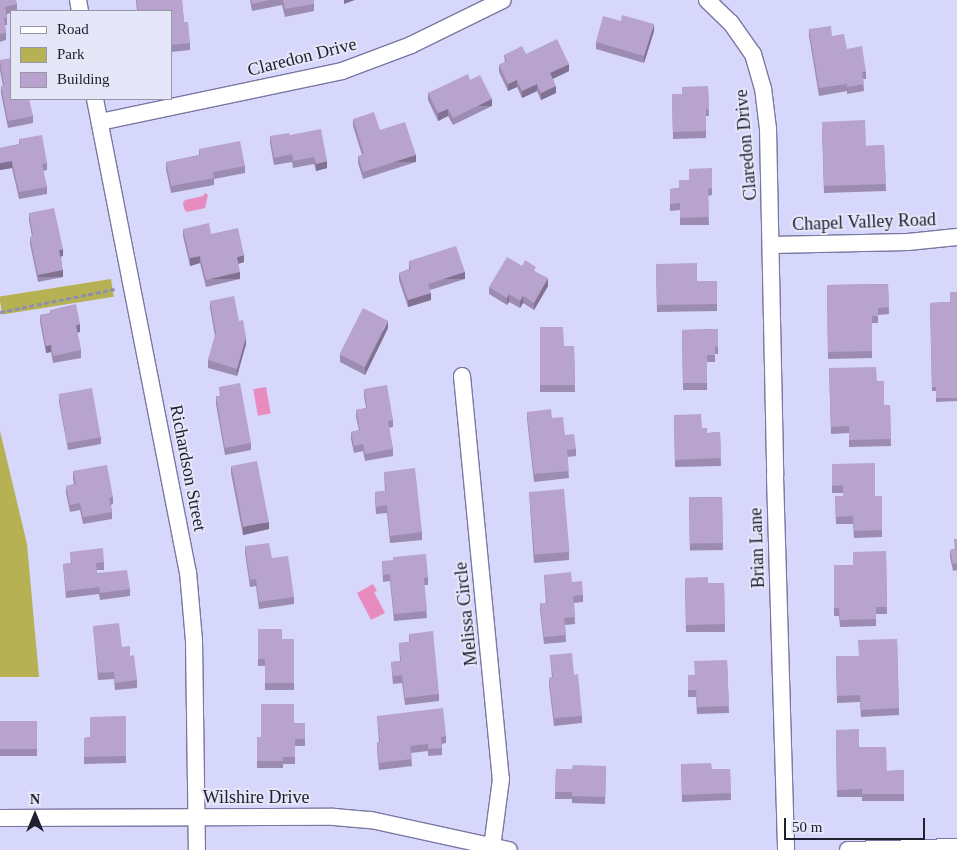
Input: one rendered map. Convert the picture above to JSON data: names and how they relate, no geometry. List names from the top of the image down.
{
  "streets": {
    "street": [
      "Claredon Drive",
      "Chapel Valley Road",
      "Richardson Street",
      "Brian Lane",
      "Melissa Circle",
      "Wilshire Drive"
    ]
  },
  "crossings": [
    ["Claredon Drive", "Chapel Valley Road"],
    ["Claredon Drive", "Richardson Street"],
    ["Claredon Drive", "Brian Lane"],
    ["Chapel Valley Road", "Brian Lane"],
    ["Richardson Street", "Wilshire Drive"],
    ["Melissa Circle", "Wilshire Drive"]
  ],
  "legend": ["Road", "Park", "Building"],
  "scale_bar": "50 m",
  "north": "top"
}
